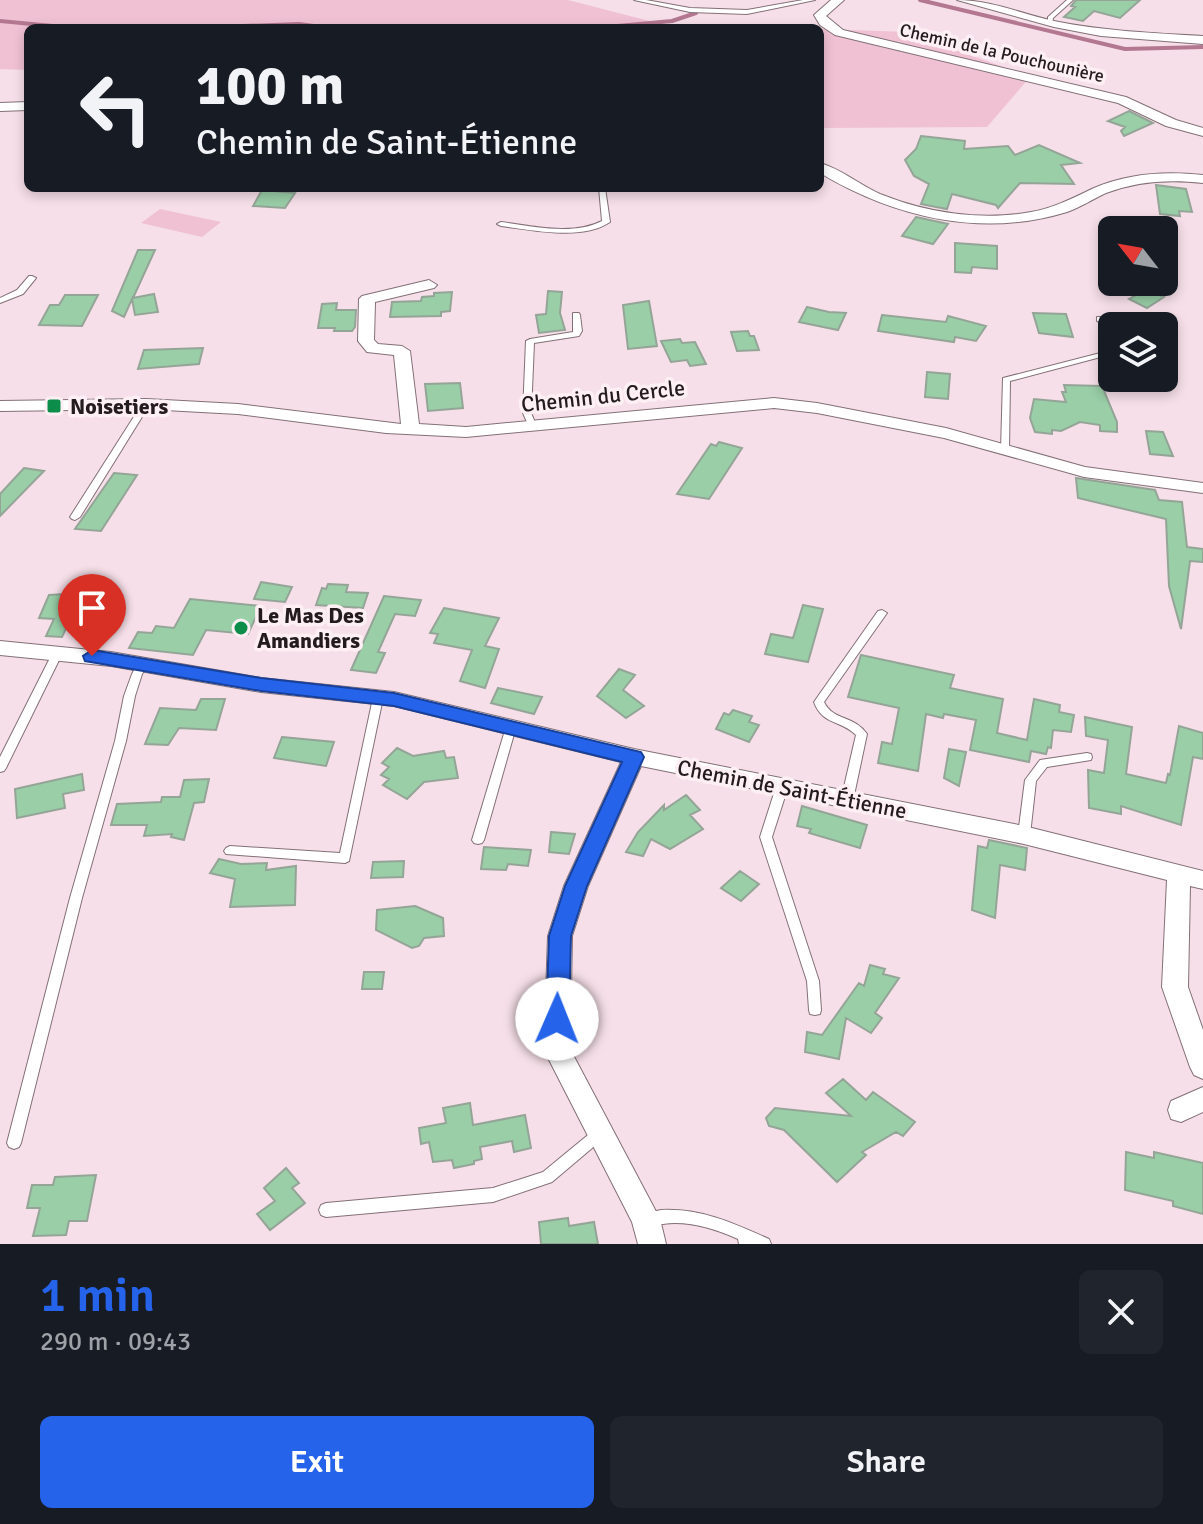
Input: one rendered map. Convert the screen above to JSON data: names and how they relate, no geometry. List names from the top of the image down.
{
  "streets": {
    "street": ["Chemin de la Pouchounière", "Chemin du Cercle", "Chemin de Saint-Étienne"]
  },
  "places": {
    "transit": ["Noisetiers"],
    "other": ["Le Mas Des Amandiers"]
  },
  "north": "top left",
  "page": {
    "turn": ["100 m", "Chemin de Saint-Étienne"],
    "heading": ["1 min", "290 m · 09:43"],
    "buttons": ["Exit", "Share"]
  }
}
